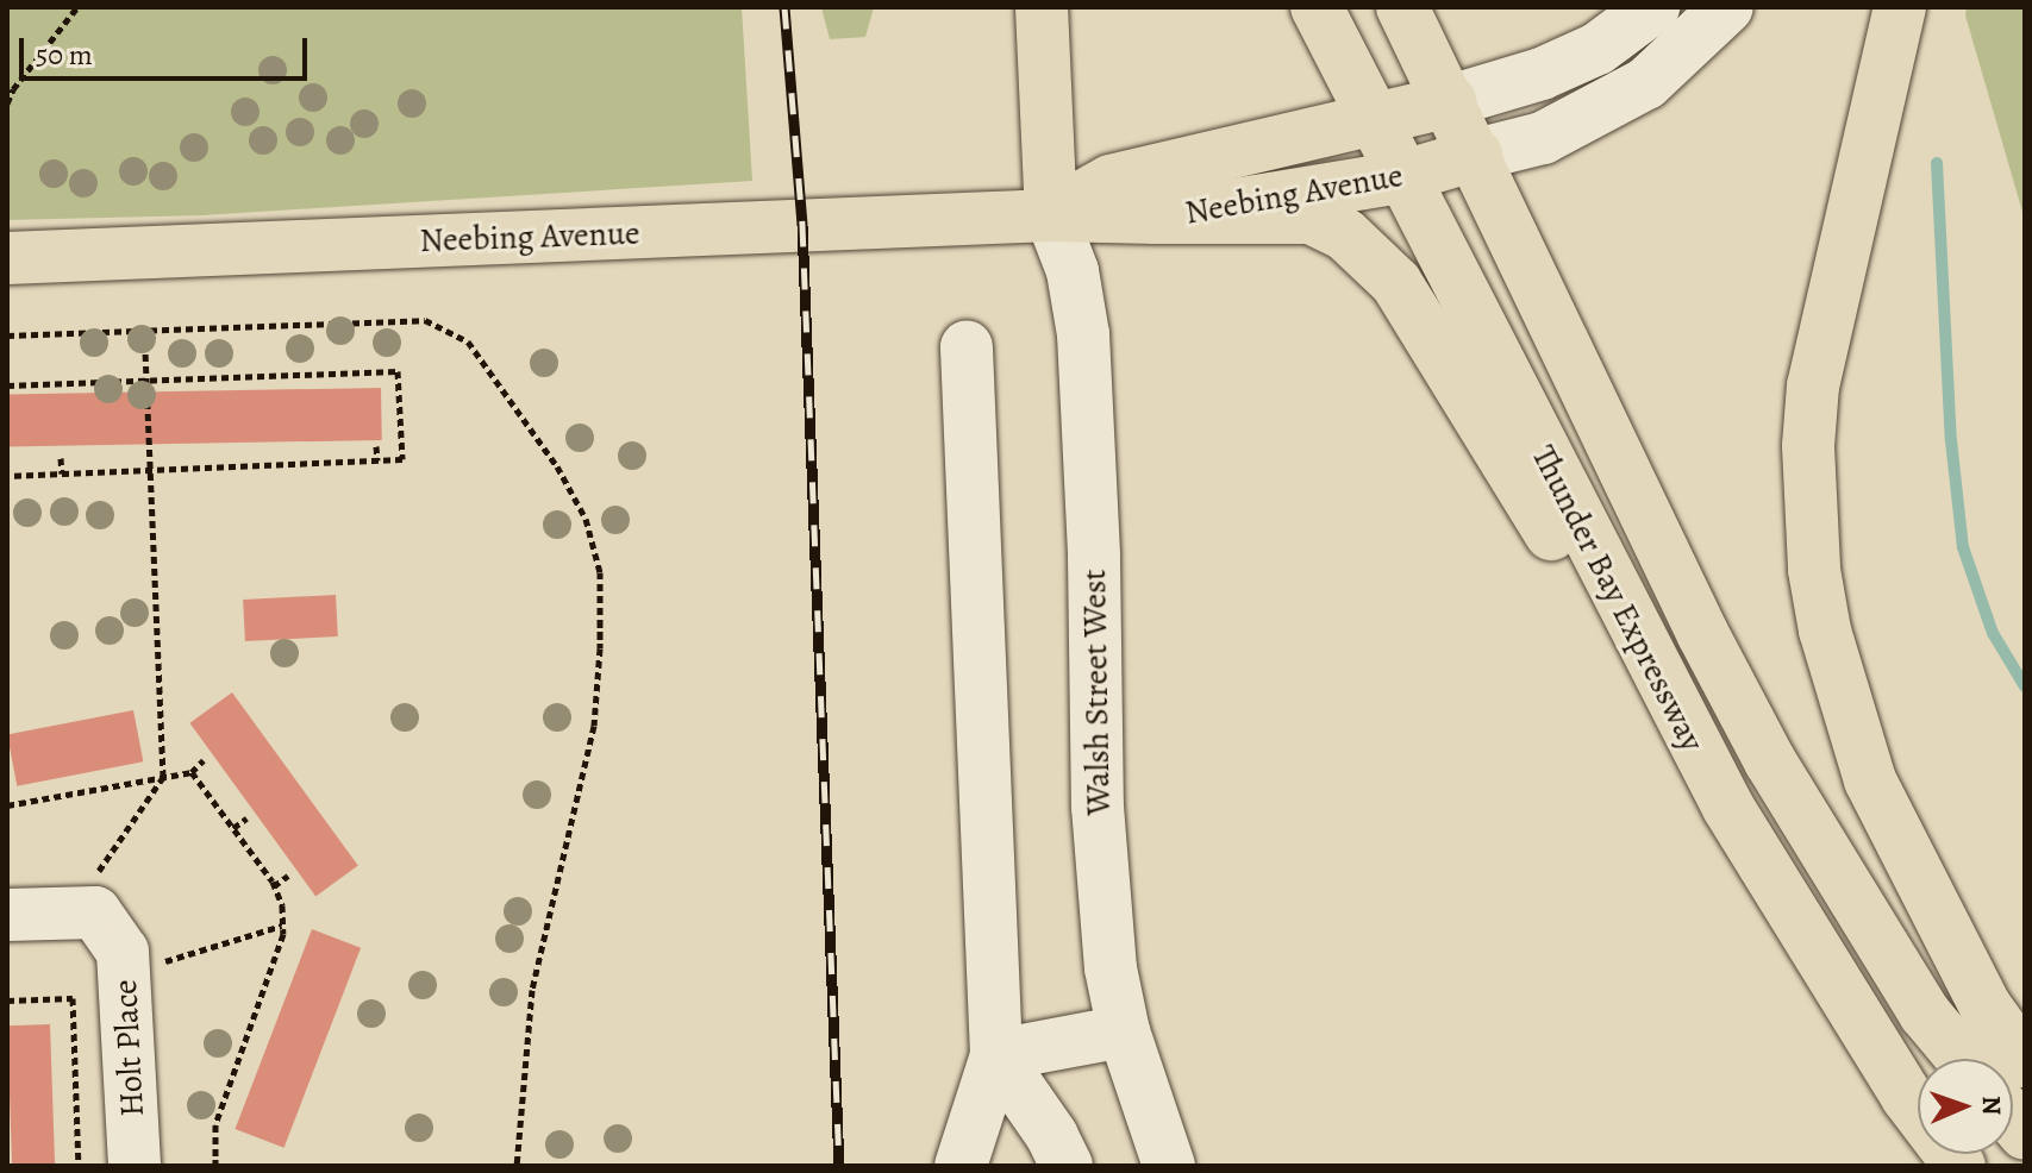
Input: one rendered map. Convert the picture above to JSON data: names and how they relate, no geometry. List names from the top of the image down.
{
  "streets": {
    "main road": ["Neebing Avenue", "Thunder Bay Expressway"],
    "street": ["Walsh Street West", "Holt Place"]
  },
  "crossings": [
    ["Neebing Avenue", "Thunder Bay Expressway"],
    ["Neebing Avenue", "Walsh Street West"]
  ],
  "scale_bar": "50 m",
  "north": "right"
}
